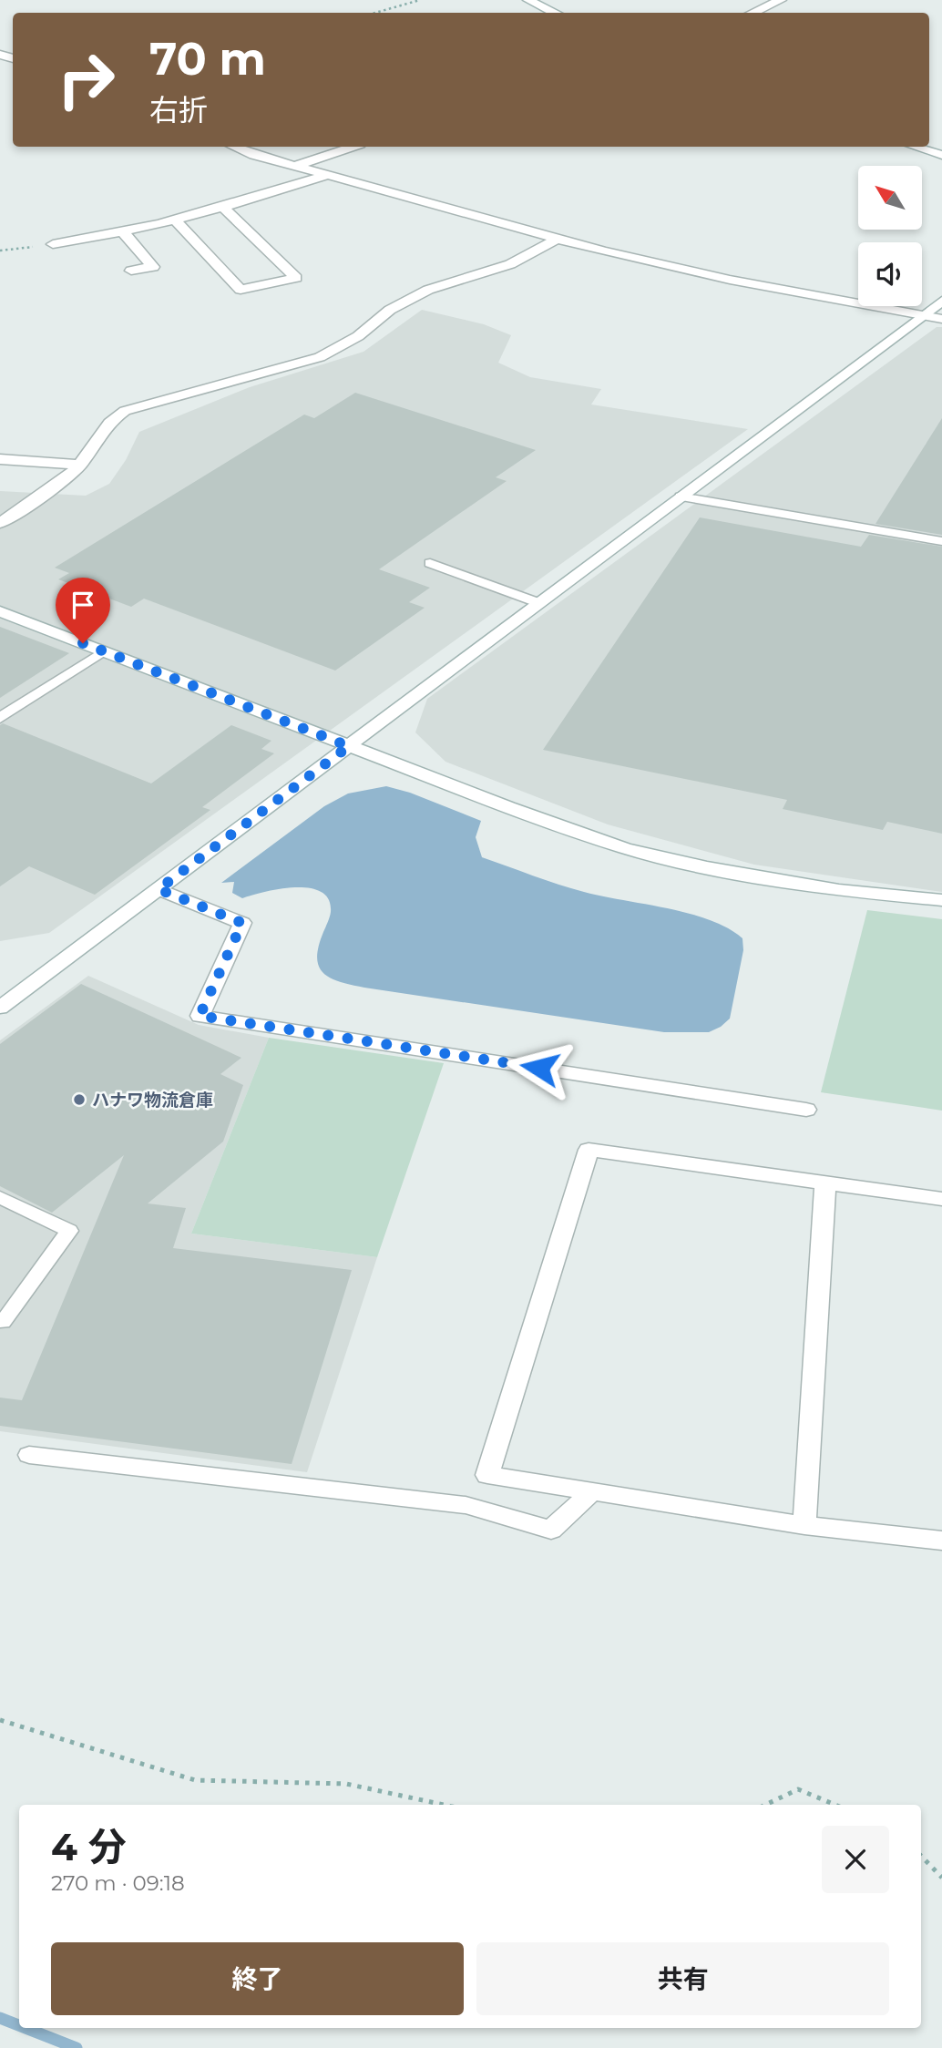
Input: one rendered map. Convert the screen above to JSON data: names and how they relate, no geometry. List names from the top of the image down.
{
  "places": ["ハナワ物流倉庫"],
  "north": "top left",
  "page": {
    "turn": ["70 m", "右折"],
    "heading": ["4 分", "270 m · 09:18"],
    "buttons": ["終了", "共有"]
  }
}
